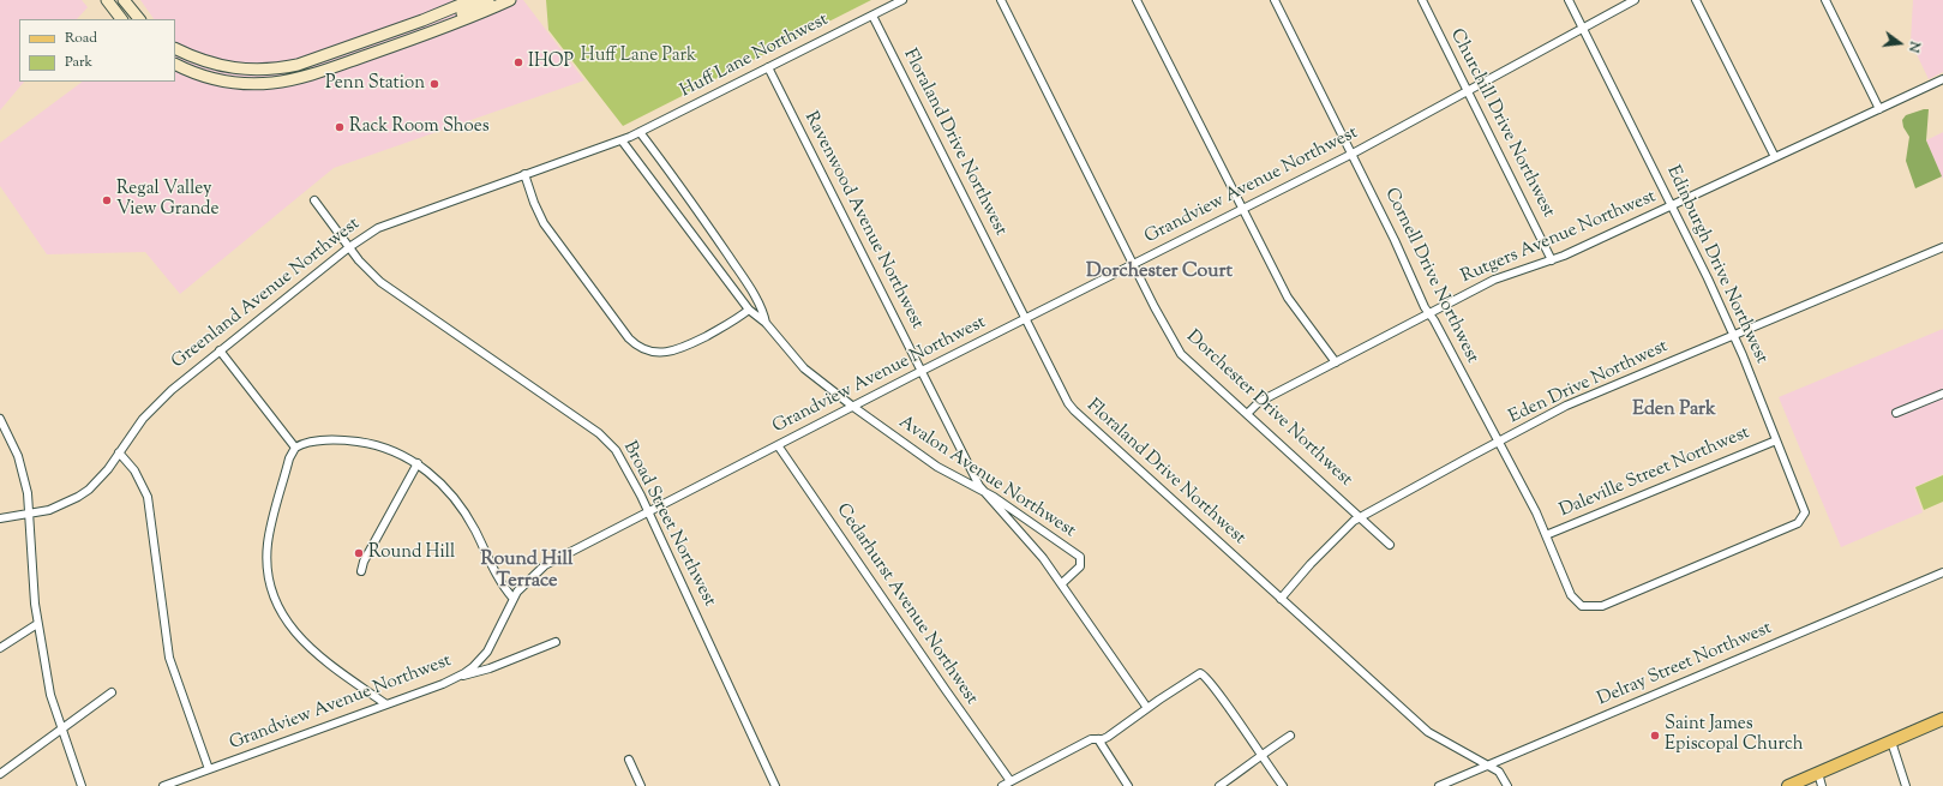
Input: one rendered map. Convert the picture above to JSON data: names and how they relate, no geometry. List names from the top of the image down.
{
  "streets": {
    "street": [
      "Huff Lane Northwest",
      "Churchill Drive Northwest",
      "Floraland Drive Northwest",
      "Grandview Avenue Northwest",
      "Ravenwood Avenue Northwest",
      "Rutgers Avenue Northwest",
      "Edinburgh Drive Northwest",
      "Cornell Drive Northwest",
      "Greenland Avenue Northwest",
      "Eden Drive Northwest",
      "Dorchester Drive Northwest",
      "Daleville Street Northwest",
      "Avalon Avenue Northwest",
      "Broad Street Northwest",
      "Cedarhurst Avenue Northwest",
      "Delray Street Northwest"
    ]
  },
  "crossings": [
    ["Huff Lane Northwest", "Floraland Drive Northwest"],
    ["Huff Lane Northwest", "Ravenwood Avenue Northwest"],
    ["Huff Lane Northwest", "Greenland Avenue Northwest"],
    ["Huff Lane Northwest", "Avalon Avenue Northwest"],
    ["Churchill Drive Northwest", "Grandview Avenue Northwest"],
    ["Churchill Drive Northwest", "Rutgers Avenue Northwest"],
    ["Floraland Drive Northwest", "Grandview Avenue Northwest"],
    ["Floraland Drive Northwest", "Eden Drive Northwest"],
    ["Floraland Drive Northwest", "Delray Street Northwest"],
    ["Grandview Avenue Northwest", "Ravenwood Avenue Northwest"],
    ["Grandview Avenue Northwest", "Edinburgh Drive Northwest"],
    ["Grandview Avenue Northwest", "Cornell Drive Northwest"],
    ["Grandview Avenue Northwest", "Dorchester Drive Northwest"],
    ["Grandview Avenue Northwest", "Avalon Avenue Northwest"],
    ["Grandview Avenue Northwest", "Broad Street Northwest"],
    ["Grandview Avenue Northwest", "Cedarhurst Avenue Northwest"],
    ["Ravenwood Avenue Northwest", "Avalon Avenue Northwest"],
    ["Rutgers Avenue Northwest", "Edinburgh Drive Northwest"],
    ["Rutgers Avenue Northwest", "Cornell Drive Northwest"],
    ["Rutgers Avenue Northwest", "Dorchester Drive Northwest"],
    ["Edinburgh Drive Northwest", "Cornell Drive Northwest"],
    ["Edinburgh Drive Northwest", "Eden Drive Northwest"],
    ["Edinburgh Drive Northwest", "Daleville Street Northwest"],
    ["Cornell Drive Northwest", "Eden Drive Northwest"],
    ["Cornell Drive Northwest", "Daleville Street Northwest"],
    ["Greenland Avenue Northwest", "Avalon Avenue Northwest"],
    ["Greenland Avenue Northwest", "Broad Street Northwest"],
    ["Eden Drive Northwest", "Dorchester Drive Northwest"]
  ],
  "districts": ["Dorchester Court", "Eden Park", "Round Hill Terrace"],
  "parks": ["Huff Lane Park"],
  "places": [
    "IHOP",
    "Penn Station",
    "Rack Room Shoes",
    "Regal Valley View Grande",
    "Round Hill",
    "Saint James Episcopal Church"
  ],
  "legend": ["Road", "Park"],
  "north": "right"
}
